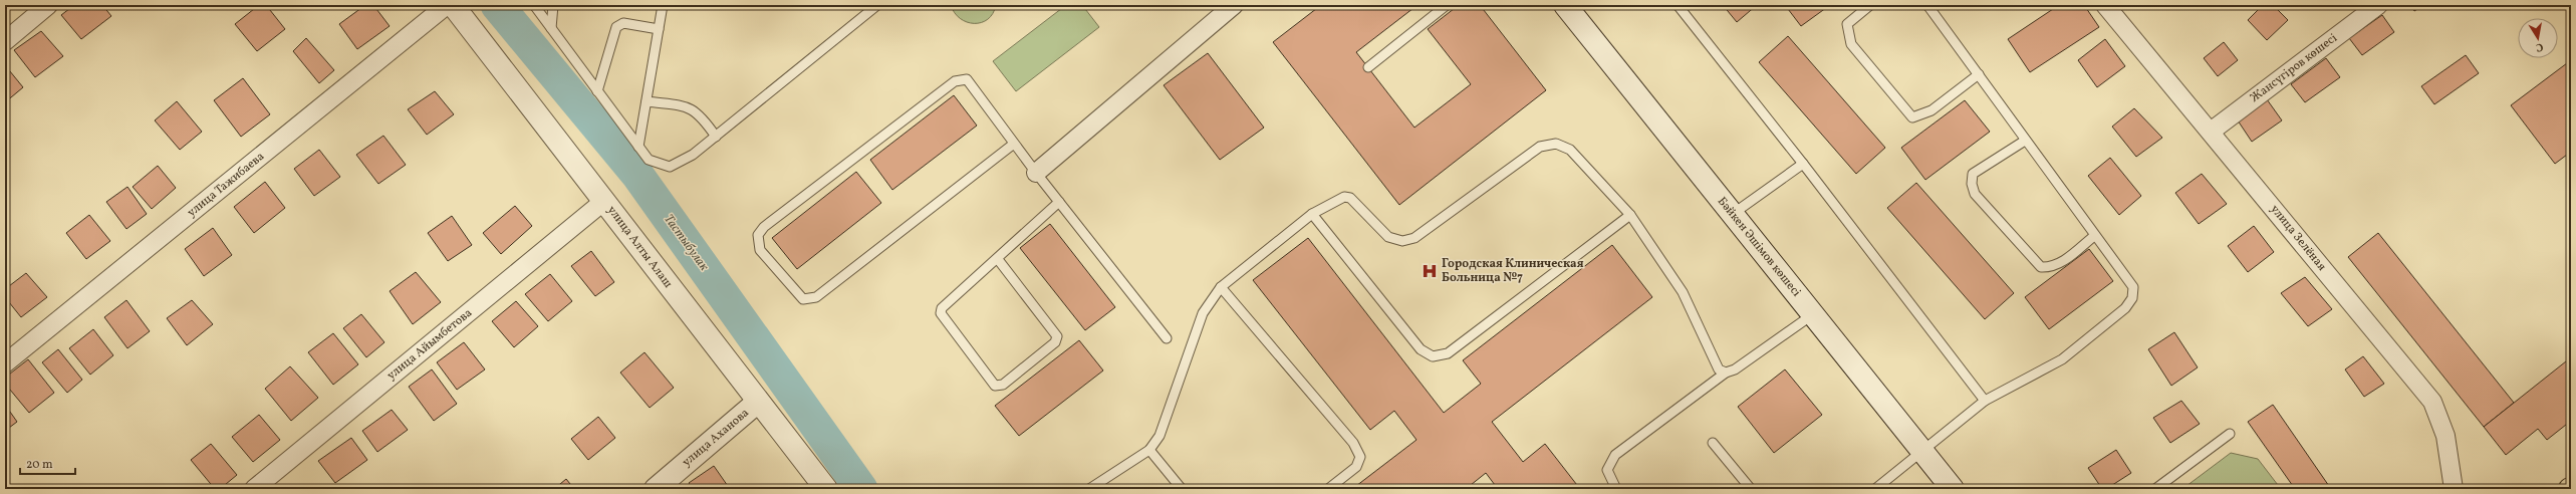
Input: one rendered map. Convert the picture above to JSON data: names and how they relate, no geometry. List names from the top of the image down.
{
  "streets": {
    "street": [
      "Жансүгіров көшесі",
      "улица Тажибаева",
      "улица Зелёная",
      "улица Алты Алаш",
      "Бәйкен Әшімов көшесі",
      "улица Айымбетова",
      "улица Аханова"
    ]
  },
  "crossings": [
    ["Жансүгіров көшесі", "улица Зелёная"],
    ["улица Алты Алаш", "улица Айымбетова"],
    ["улица Алты Алаш", "улица Аханова"]
  ],
  "water": ["Тастыбулак"],
  "places": {
    "hospital": ["Городская Клиническая Больница №7"]
  },
  "scale_bar": "20 m",
  "north": "bottom"
}
